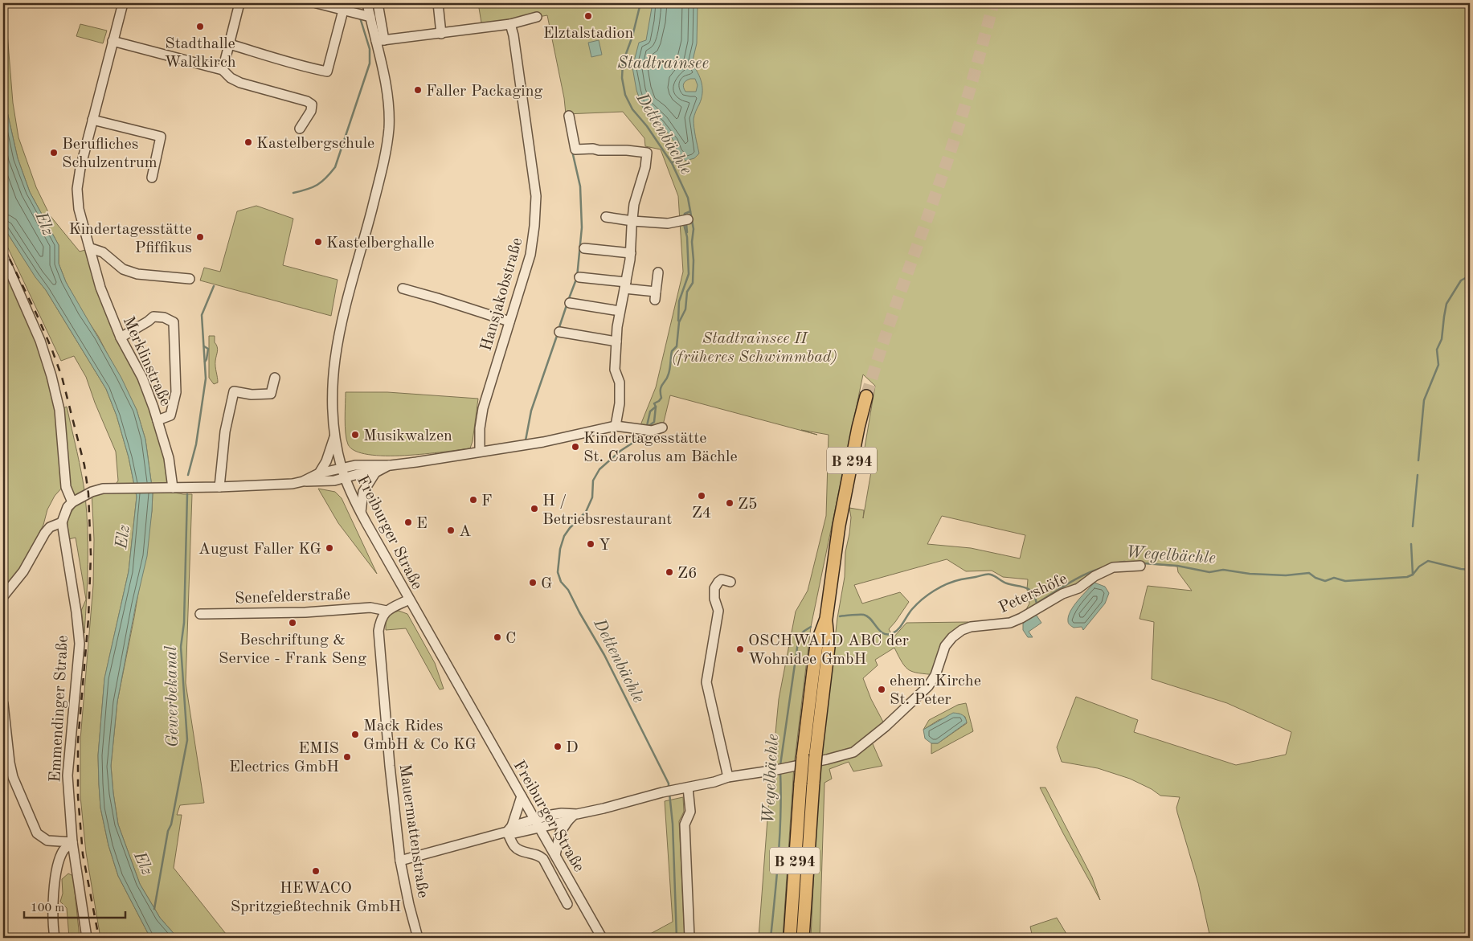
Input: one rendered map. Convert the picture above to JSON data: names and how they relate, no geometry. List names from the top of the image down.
{
  "streets": {
    "highway": ["B 294"],
    "street": [
      "Hansjakobstraße",
      "Merklinstraße",
      "Freiburger Straße",
      "Petershöfe",
      "Senefelderstraße",
      "Emmendinger Straße",
      "Mauermattenstraße"
    ]
  },
  "crossings": [
    ["Senefelderstraße", "Mauermattenstraße"]
  ],
  "water": [
    "Stadtrainsee",
    "Dettenbächle",
    "Elz",
    "Wegelbächle",
    "Gewerbekanal"
  ],
  "parks": ["Stadtrainsee II (früheres Schwimmbad)"],
  "places": [
    "Elztalstadion",
    "Stadthalle Waldkirch",
    "Faller Packaging",
    "Kastelbergschule",
    "Berufliches Schulzentrum",
    "Kindertagesstätte Pfiffikus",
    "Kastelberghalle",
    "Musikwalzen",
    "Kindertagesstätte St. Carolus am Bächle",
    "Z4",
    "F",
    "Z5",
    "H / Betriebsrestaurant",
    "E",
    "A",
    "Y",
    "August Faller KG",
    "Z6",
    "G",
    "Beschriftung & Service - Frank Seng",
    "C",
    "OSCHWALD ABC der Wohnidee GmbH",
    "ehem. Kirche St. Peter",
    "Mack Rides GmbH & Co KG",
    "D",
    "EMIS Electrics GmbH",
    "HEWACO Spritzgießtechnik GmbH"
  ],
  "scale_bar": "100 m"
}
